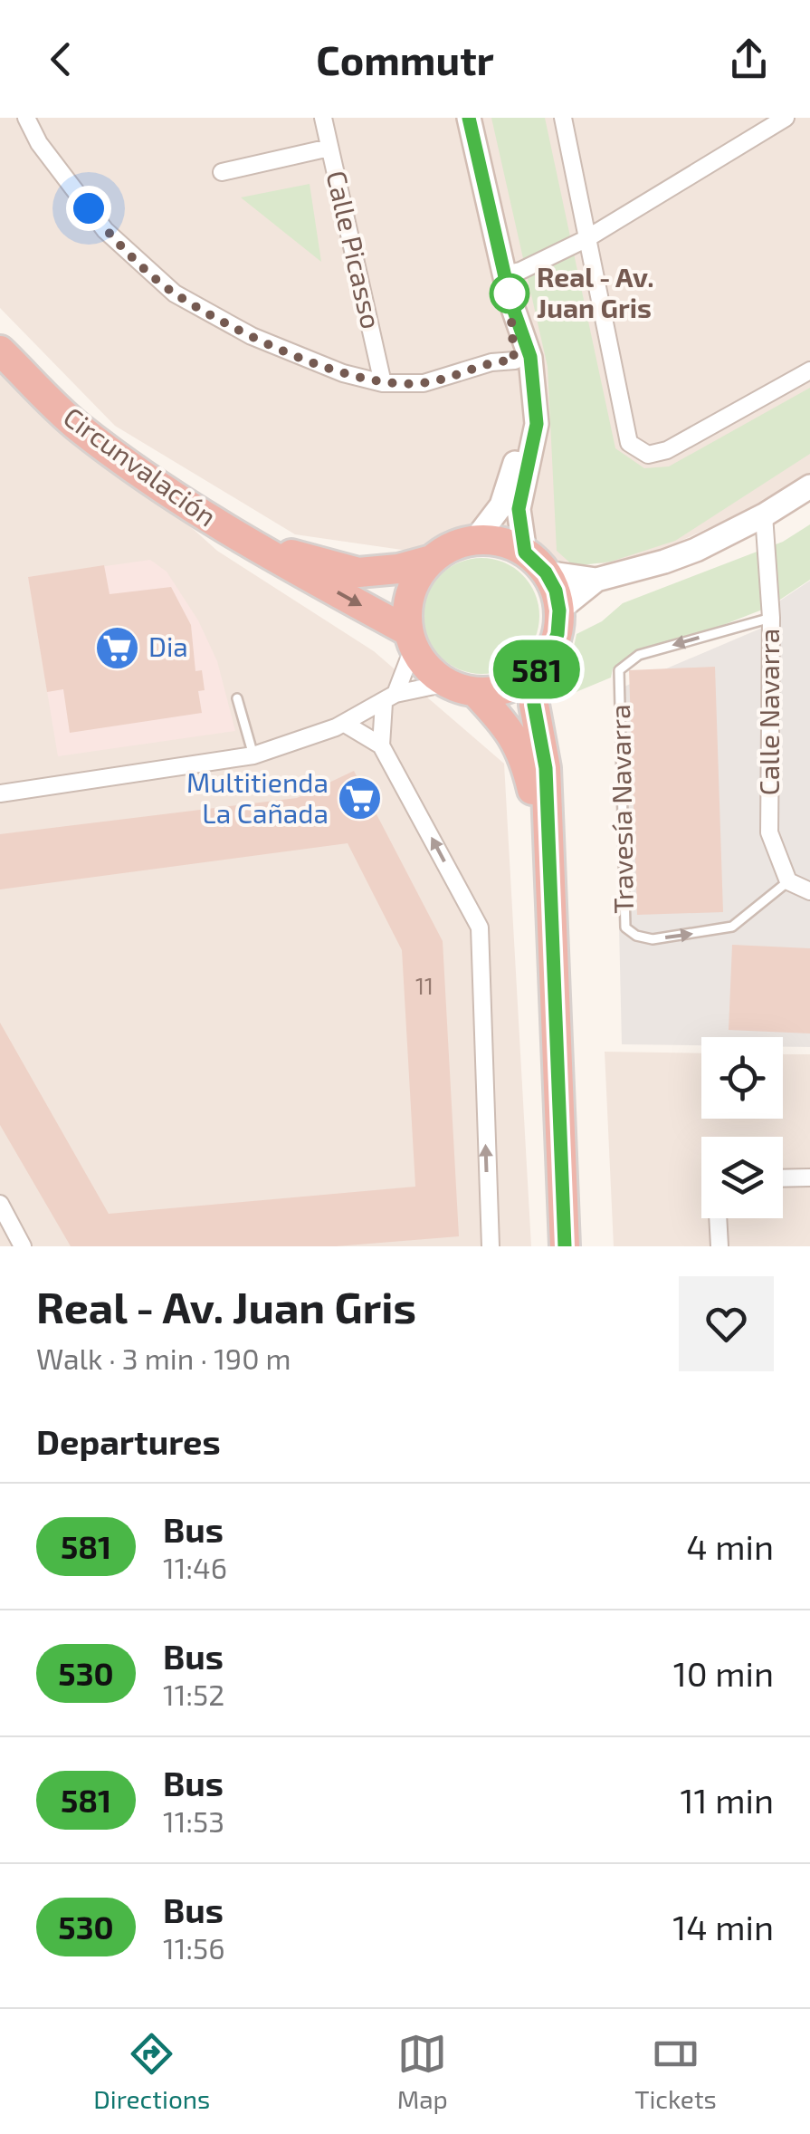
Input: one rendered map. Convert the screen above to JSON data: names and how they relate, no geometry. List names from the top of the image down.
{
  "streets": {
    "highway": ["Circunvalación"],
    "street": ["Calle Picasso", "Calle Navarra"],
    "lane": ["Travesía Navarra"]
  },
  "crossings": [
    ["Calle Navarra", "Travesía Navarra"]
  ],
  "places": {
    "other": ["Real - Av. Juan Gris"],
    "supermarket": ["Dia", "Multitienda La Cañada"]
  },
  "lines": ["bus line 581"],
  "house_numbers": ["11"],
  "page": {
    "header": "Commutr",
    "on_map": "581",
    "heading": [
      ["Real - Av. Juan Gris", "Walk · 3 min · 190 m"],
      "Departures"
    ],
    "list": [
      {
        "mark": "581",
        "name": "Bus",
        "note": "11:46",
        "value": "4 min"
      },
      {
        "mark": "530",
        "name": "Bus",
        "note": "11:52",
        "value": "10 min"
      },
      {
        "mark": "581",
        "name": "Bus",
        "note": "11:53",
        "value": "11 min"
      },
      {
        "mark": "530",
        "name": "Bus",
        "note": "11:56",
        "value": "14 min"
      }
    ],
    "tabs": ["Directions", "Map", "Tickets"]
  }
}
